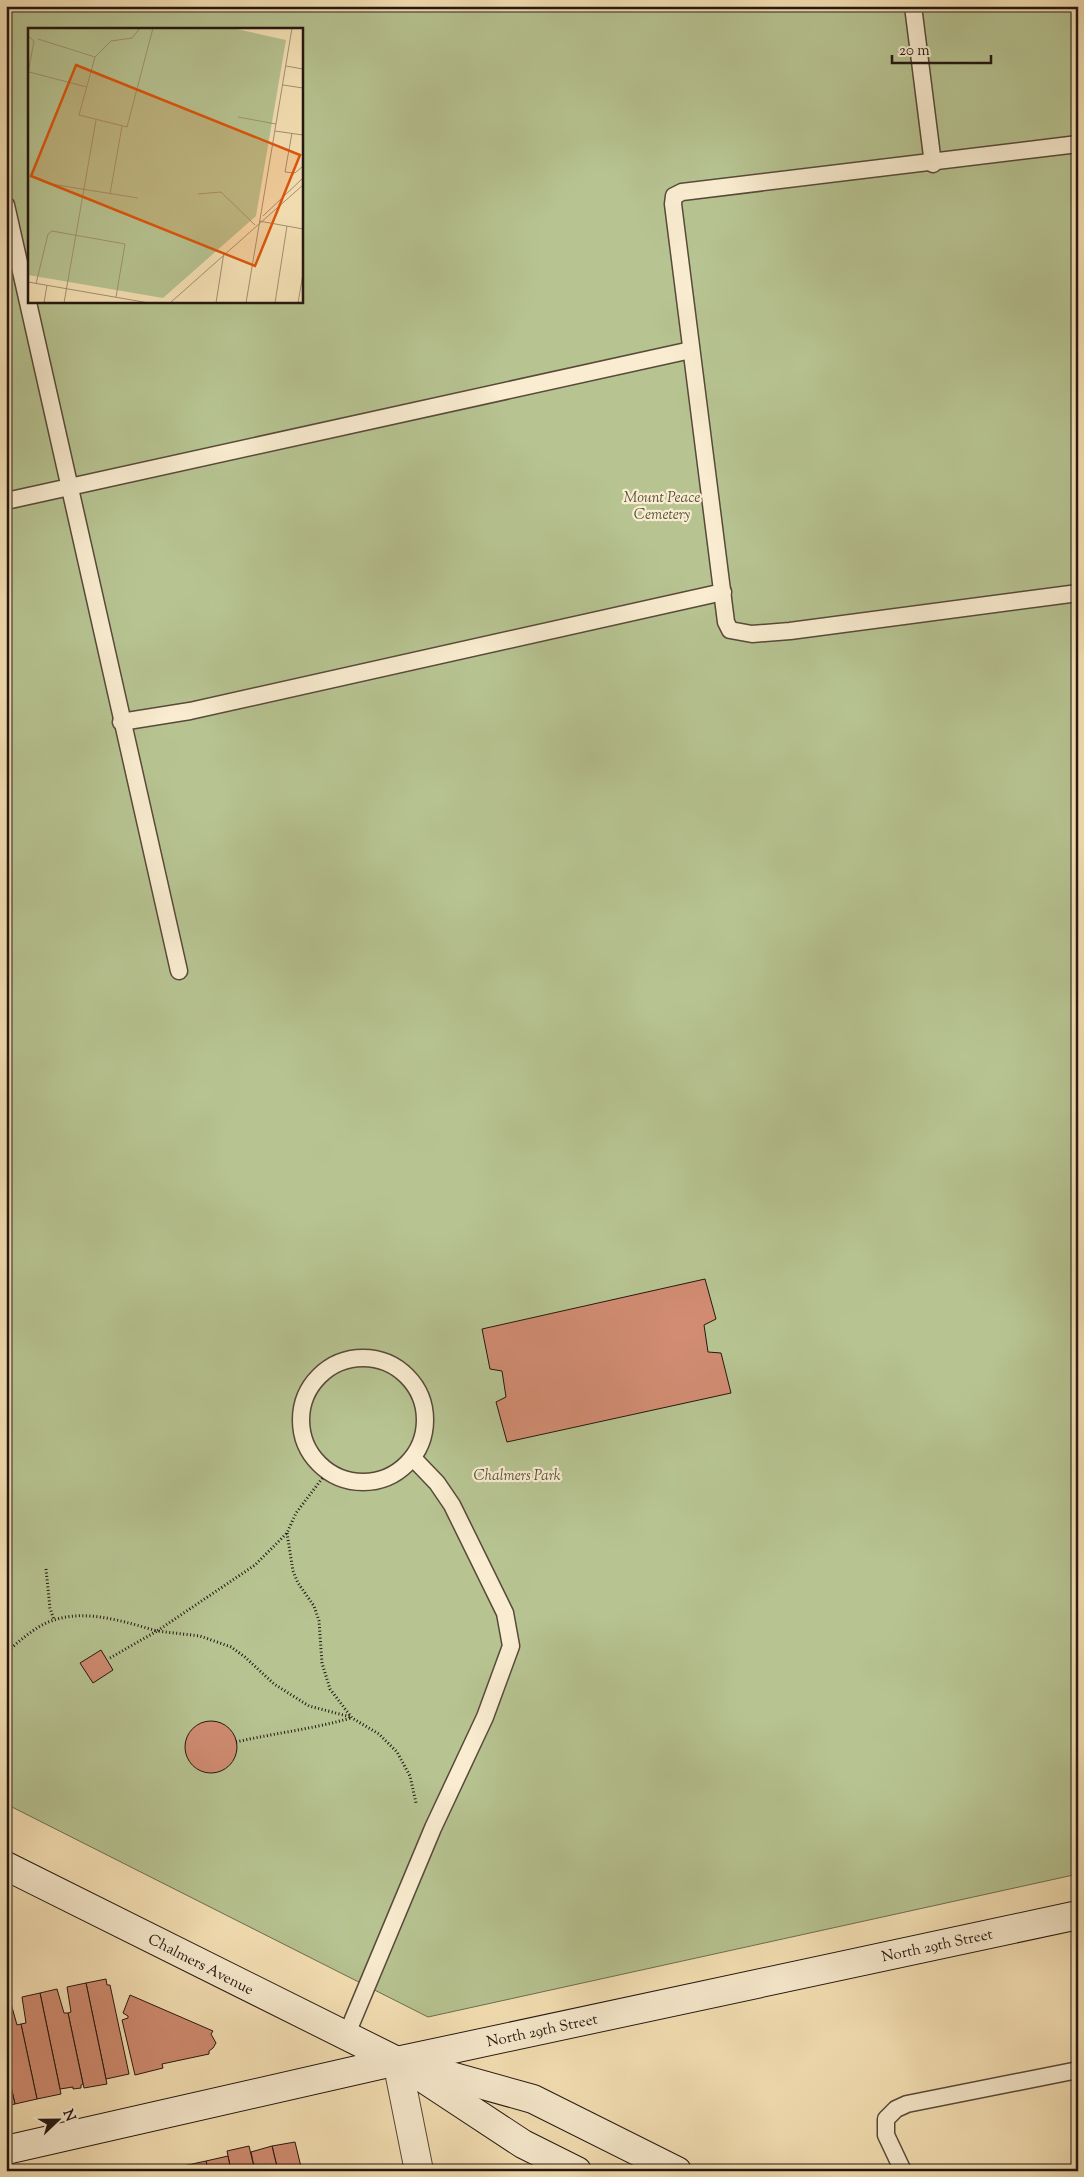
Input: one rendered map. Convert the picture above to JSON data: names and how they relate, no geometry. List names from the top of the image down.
{
  "streets": {
    "street": ["North 29th Street", "Chalmers Avenue"]
  },
  "crossings": [
    ["North 29th Street", "Chalmers Avenue"]
  ],
  "parks": ["Mount Peace Cemetery", "Chalmers Park"],
  "scale_bar": "20 m",
  "north": "right"
}
